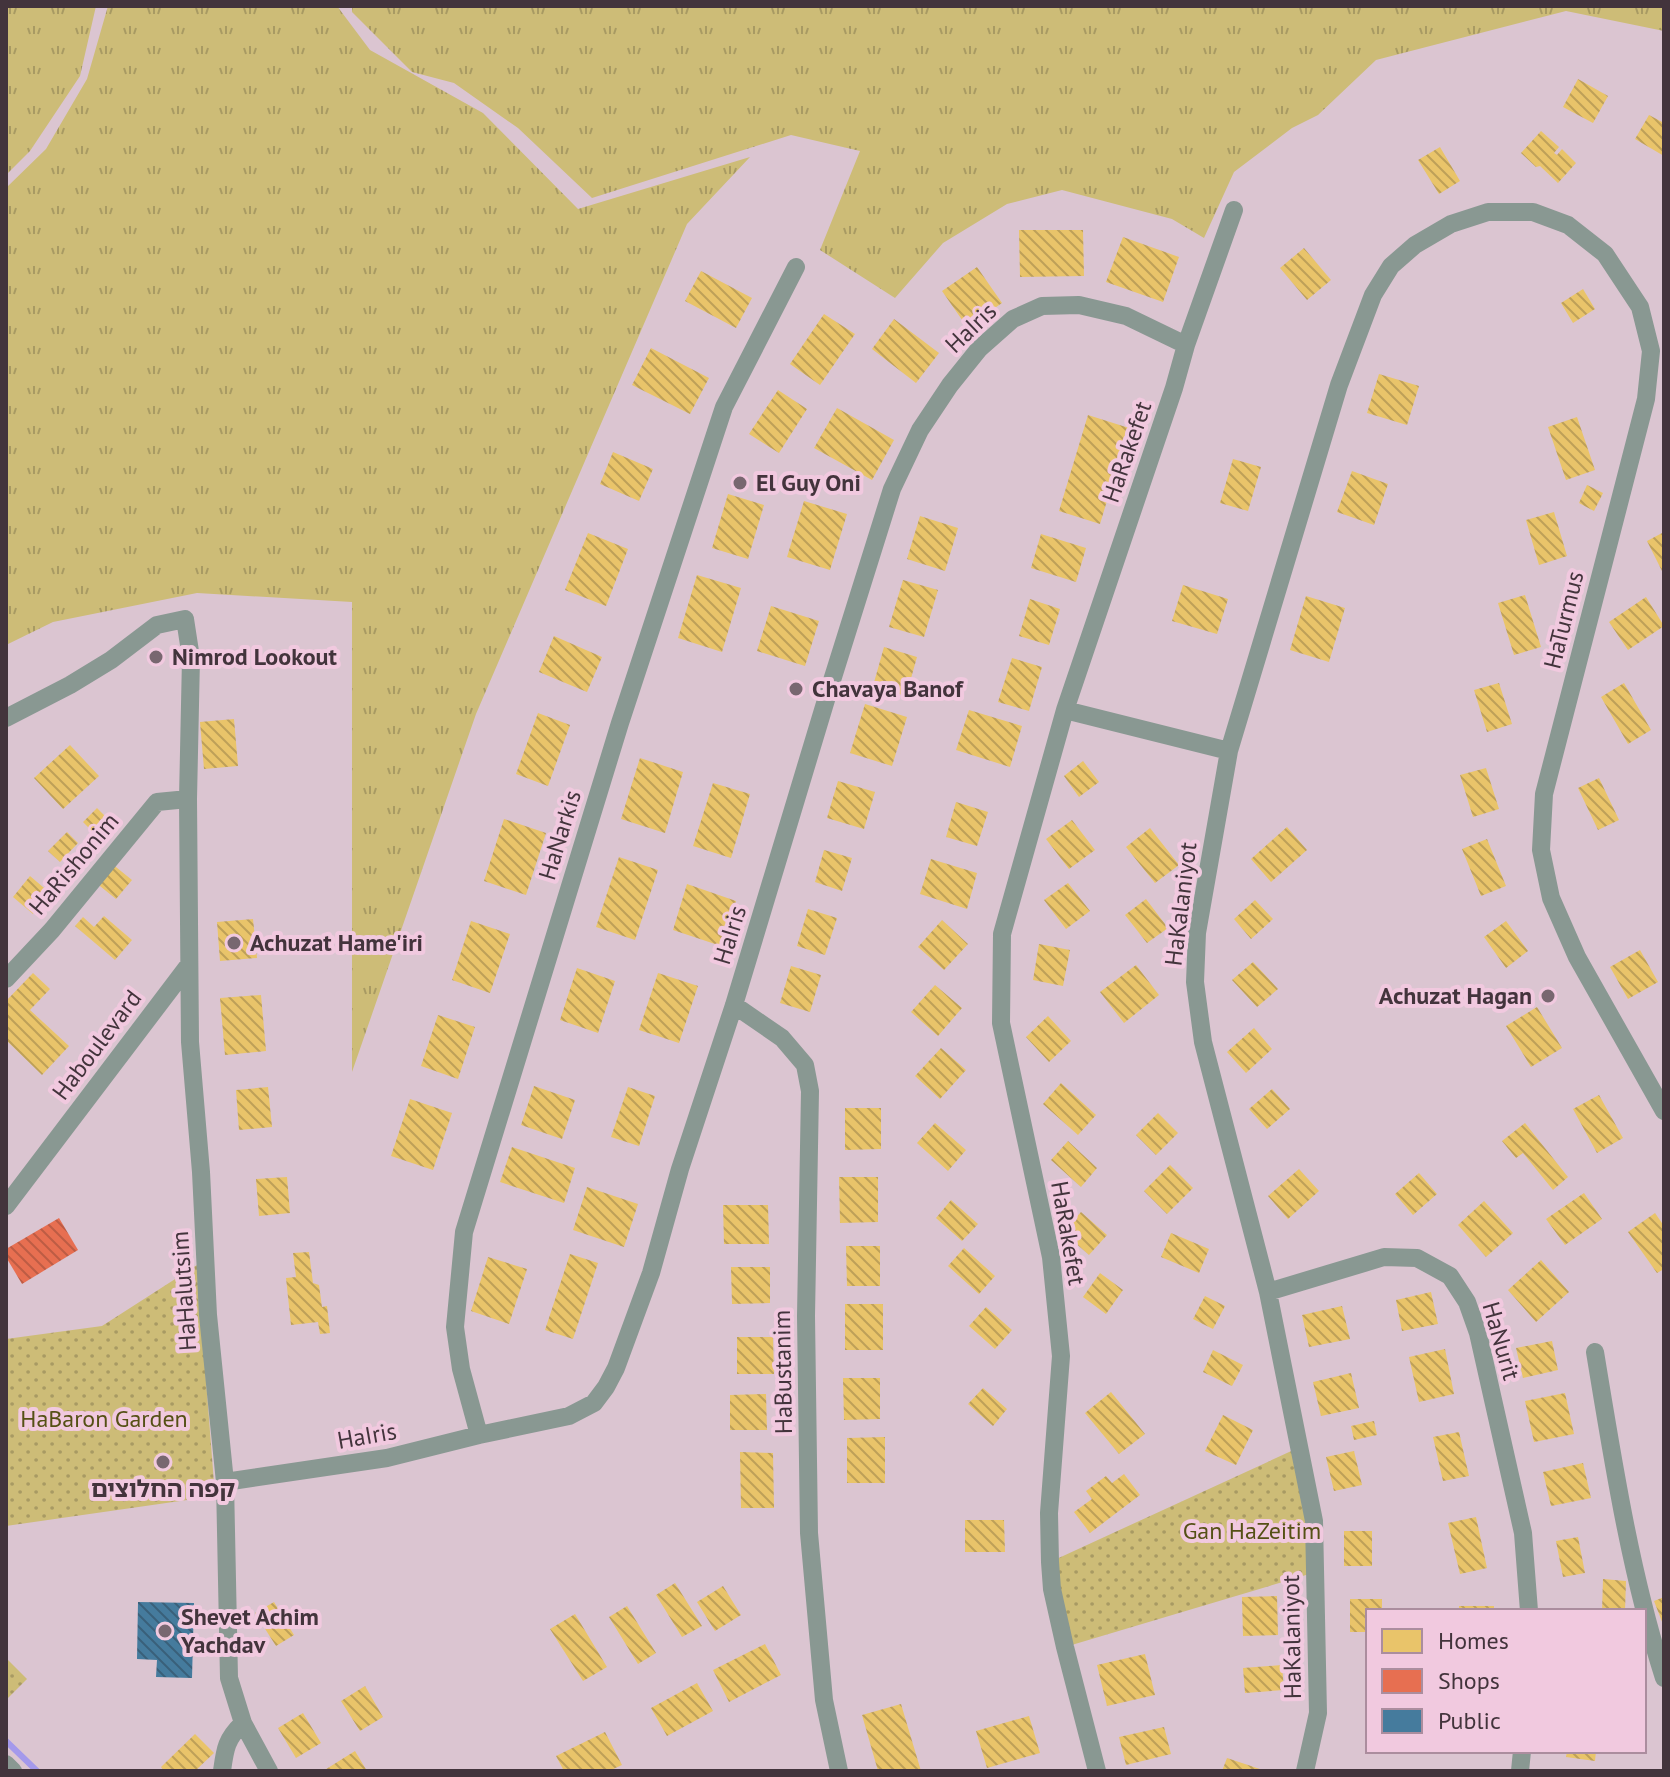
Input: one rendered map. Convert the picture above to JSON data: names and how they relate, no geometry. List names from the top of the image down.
{
  "streets": {
    "street": [
      "HaIris",
      "HaRakefet",
      "HaTurmus",
      "HaNarkis",
      "HaRishonim",
      "HaKalaniyot",
      "Haboulevard",
      "HaHalutsim",
      "HaNurit",
      "HaBustanim"
    ]
  },
  "crossings": [
    ["HaIris", "HaRakefet"],
    ["HaIris", "HaNarkis"],
    ["HaIris", "HaHalutsim"],
    ["HaIris", "HaBustanim"],
    ["HaTurmus", "HaKalaniyot"],
    ["HaRishonim", "HaHalutsim"],
    ["HaKalaniyot", "HaNurit"],
    ["Haboulevard", "HaHalutsim"]
  ],
  "parks": ["HaBaron Garden", "Gan HaZeitim"],
  "places": [
    "El Guy Oni",
    "Nimrod Lookout",
    "Chavaya Banof",
    "Achuzat Hame'iri",
    "Achuzat Hagan",
    "קפה החלוצים",
    "Shevet Achim Yachdav"
  ],
  "legend": ["Homes", "Shops", "Public"]
}
